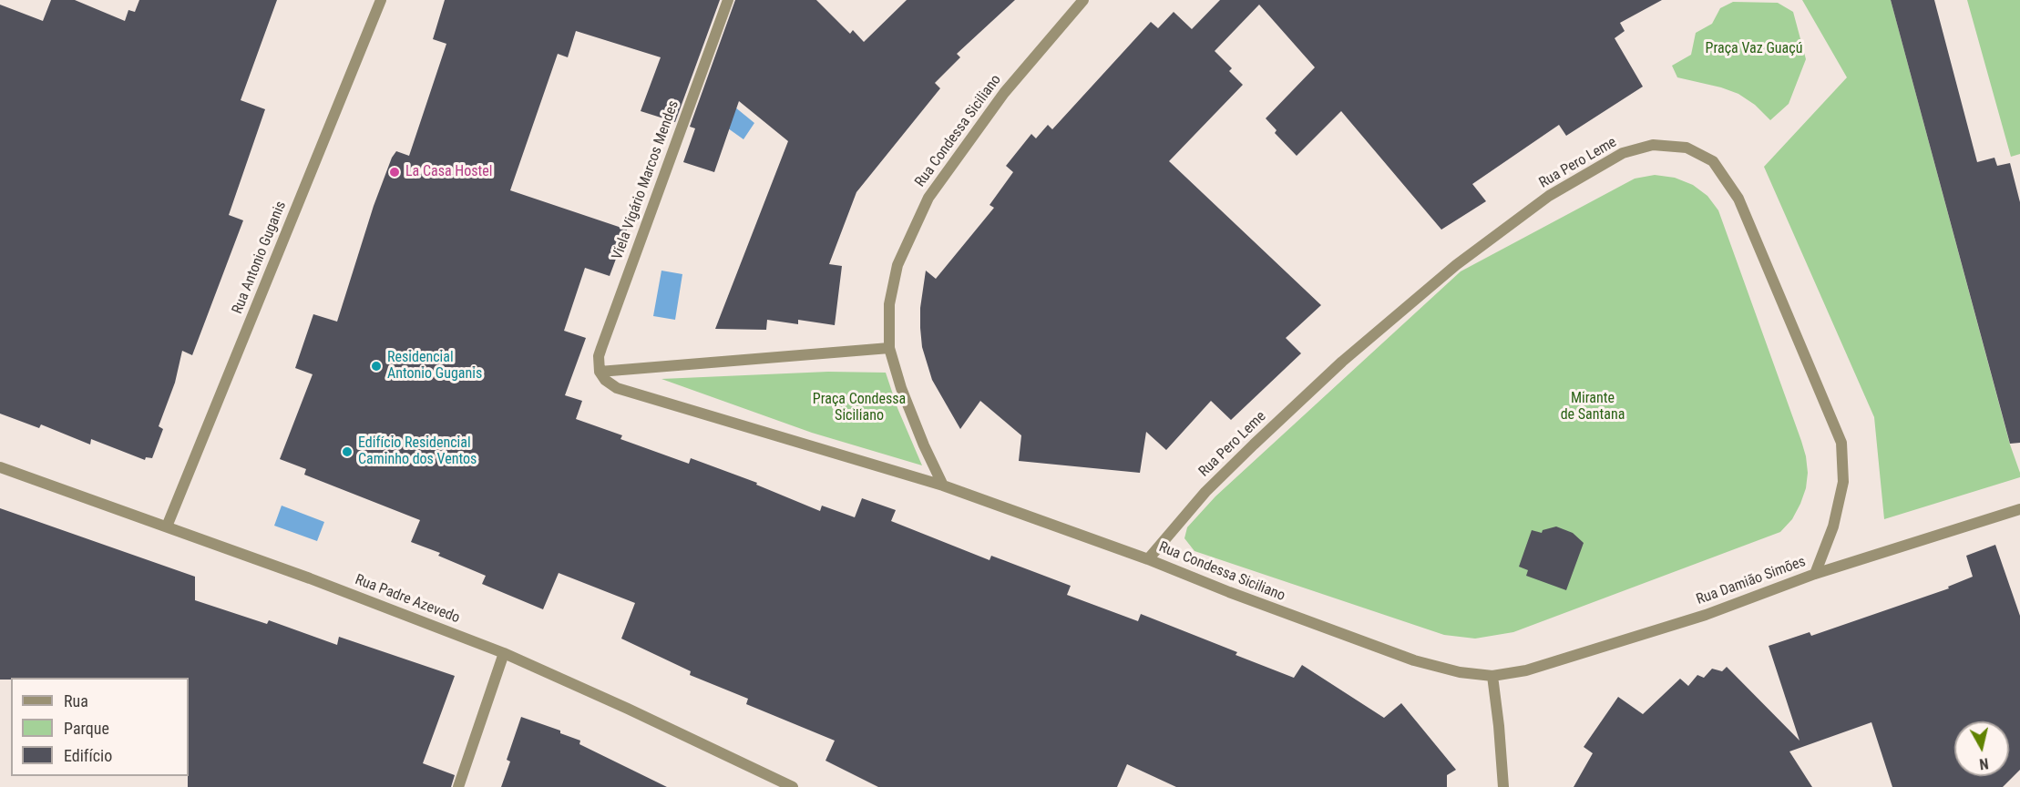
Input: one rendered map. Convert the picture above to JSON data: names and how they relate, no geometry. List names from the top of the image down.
{
  "streets": {
    "street": [
      "Rua Condessa Siciliano",
      "Rua Pero Leme",
      "Viela Vigário Marcos Mendes",
      "Rua Antonio Guganis",
      "Rua Damião Simões",
      "Rua Padre Azevedo"
    ]
  },
  "crossings": [
    ["Rua Condessa Siciliano", "Rua Pero Leme"],
    ["Rua Condessa Siciliano", "Viela Vigário Marcos Mendes"],
    ["Rua Condessa Siciliano", "Rua Damião Simões"],
    ["Rua Pero Leme", "Rua Damião Simões"],
    ["Rua Antonio Guganis", "Rua Padre Azevedo"]
  ],
  "parks": ["Praça Vaz Guaçú", "Mirante de Santana", "Praça Condessa Siciliano"],
  "places": ["La Casa Hostel", "Residencial Antonio Guganis", "Edifício Residencial Caminho dos Ventos"],
  "legend": ["Rua", "Parque", "Edifício"],
  "north": "bottom"
}
